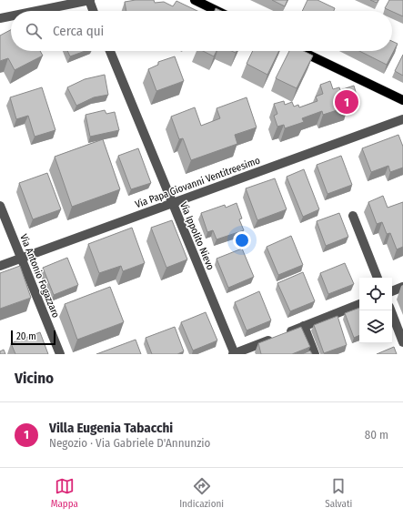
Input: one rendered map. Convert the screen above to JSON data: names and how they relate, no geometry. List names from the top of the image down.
{
  "streets": {
    "street": ["Via Papa Giovanni Ventitreesimo", "Via Ippolito Nievo", "Via Antonio Fogazzaro"]
  },
  "crossings": [
    ["Via Papa Giovanni Ventitreesimo", "Via Ippolito Nievo"],
    ["Via Papa Giovanni Ventitreesimo", "Via Antonio Fogazzaro"]
  ],
  "scale_bar": "20 m",
  "page": {
    "search": "Cerca qui",
    "pins": "1",
    "scale": "20 m",
    "heading": "Vicino",
    "list": [
      {
        "mark": "1",
        "name": "Villa Eugenia Tabacchi",
        "note": "Negozio · Via Gabriele D'Annunzio",
        "value": "80 m"
      }
    ],
    "nav": ["Mappa", "Indicazioni", "Salvati"]
  }
}
